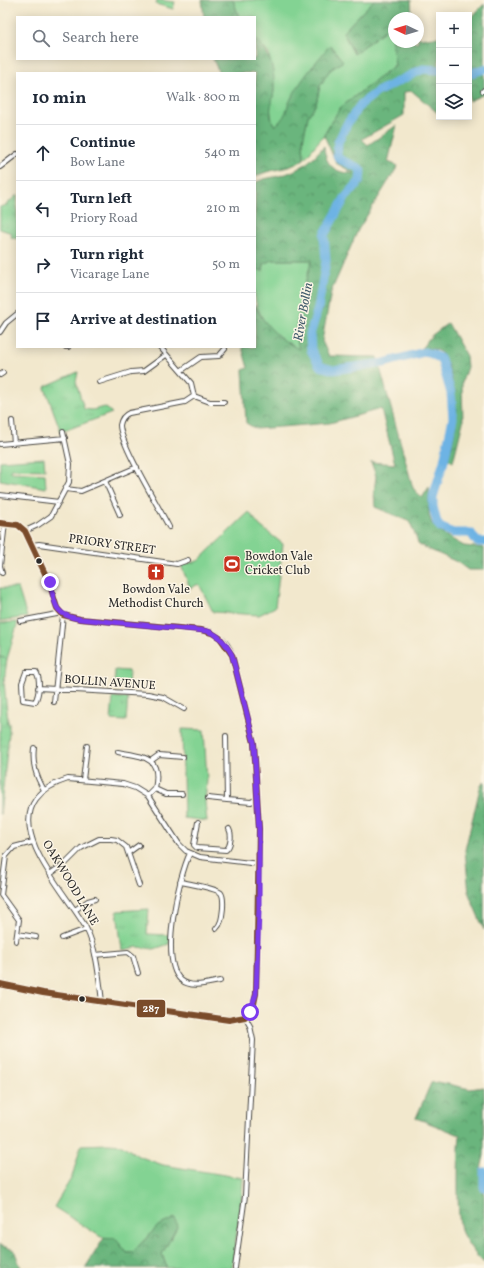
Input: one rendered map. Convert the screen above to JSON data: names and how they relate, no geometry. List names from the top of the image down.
{
  "streets": {
    "street": ["PRIORY STREET", "BOLLIN AVENUE", "OAKWOOD LANE"]
  },
  "water": ["River Bollin"],
  "places": {
    "sports": ["Bowdon Vale Cricket Club"],
    "church": ["Bowdon Vale Methodist Church"]
  },
  "lines": ["transit line 287"],
  "north": "left",
  "page": {
    "map_buttons": ["+", "−"],
    "search": "Search here",
    "heading": ["10 min", "Walk · 800 m"],
    "list": [
      ["Continue", "Bow Lane", "540 m"],
      ["Turn left", "Priory Road", "210 m"],
      ["Turn right", "Vicarage Lane", "50 m"],
      "Arrive at destination"
    ]
  }
}
